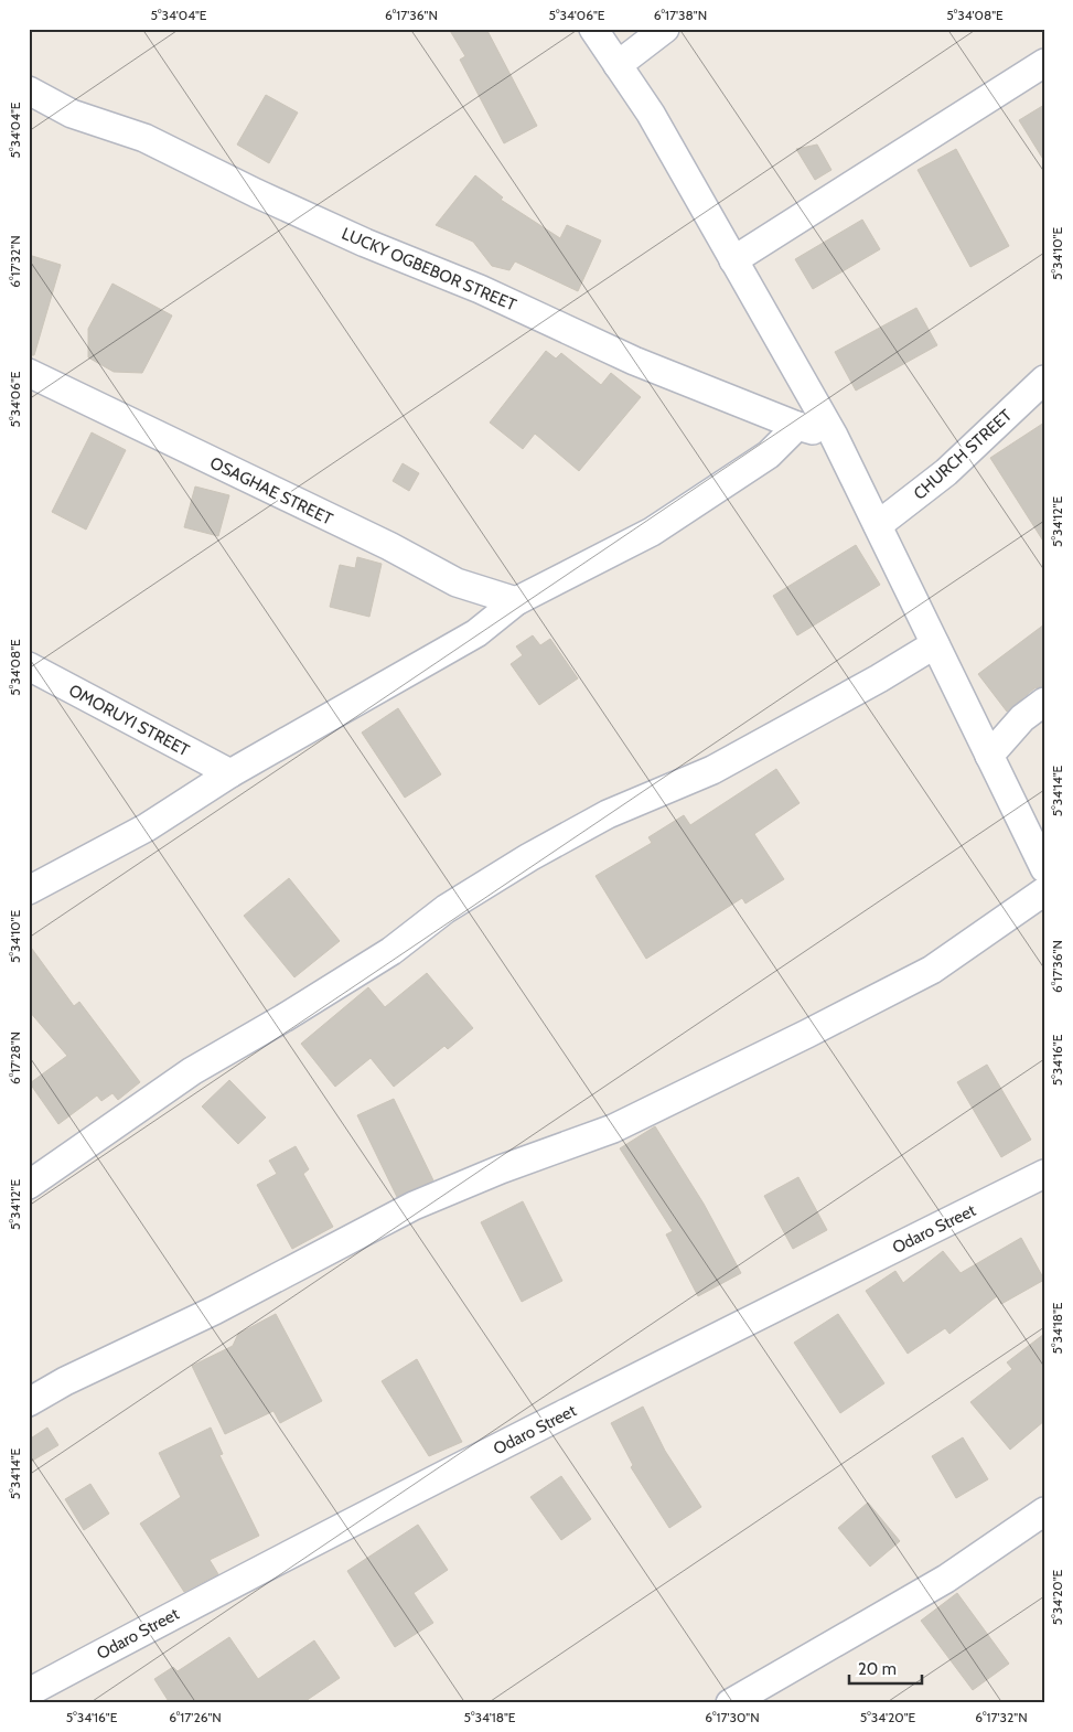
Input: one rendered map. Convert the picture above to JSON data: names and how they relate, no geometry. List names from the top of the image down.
{
  "streets": {
    "street": [
      "LUCKY OGBEBOR STREET",
      "CHURCH STREET",
      "OSAGHAE STREET",
      "OMORUYI STREET",
      "Odaro Street"
    ]
  },
  "scale_bar": "20 m",
  "coordinates": [
    "5°34'04\"E",
    "6°17'36\"N",
    "5°34'06\"E",
    "6°17'38\"N",
    "5°34'08\"E",
    "5°34'10\"E",
    "6°17'32\"N",
    "5°34'12\"E",
    "5°34'14\"E",
    "6°17'28\"N",
    "5°34'16\"E",
    "5°34'18\"E",
    "5°34'20\"E",
    "6°17'26\"N",
    "6°17'30\"N"
  ]
}
